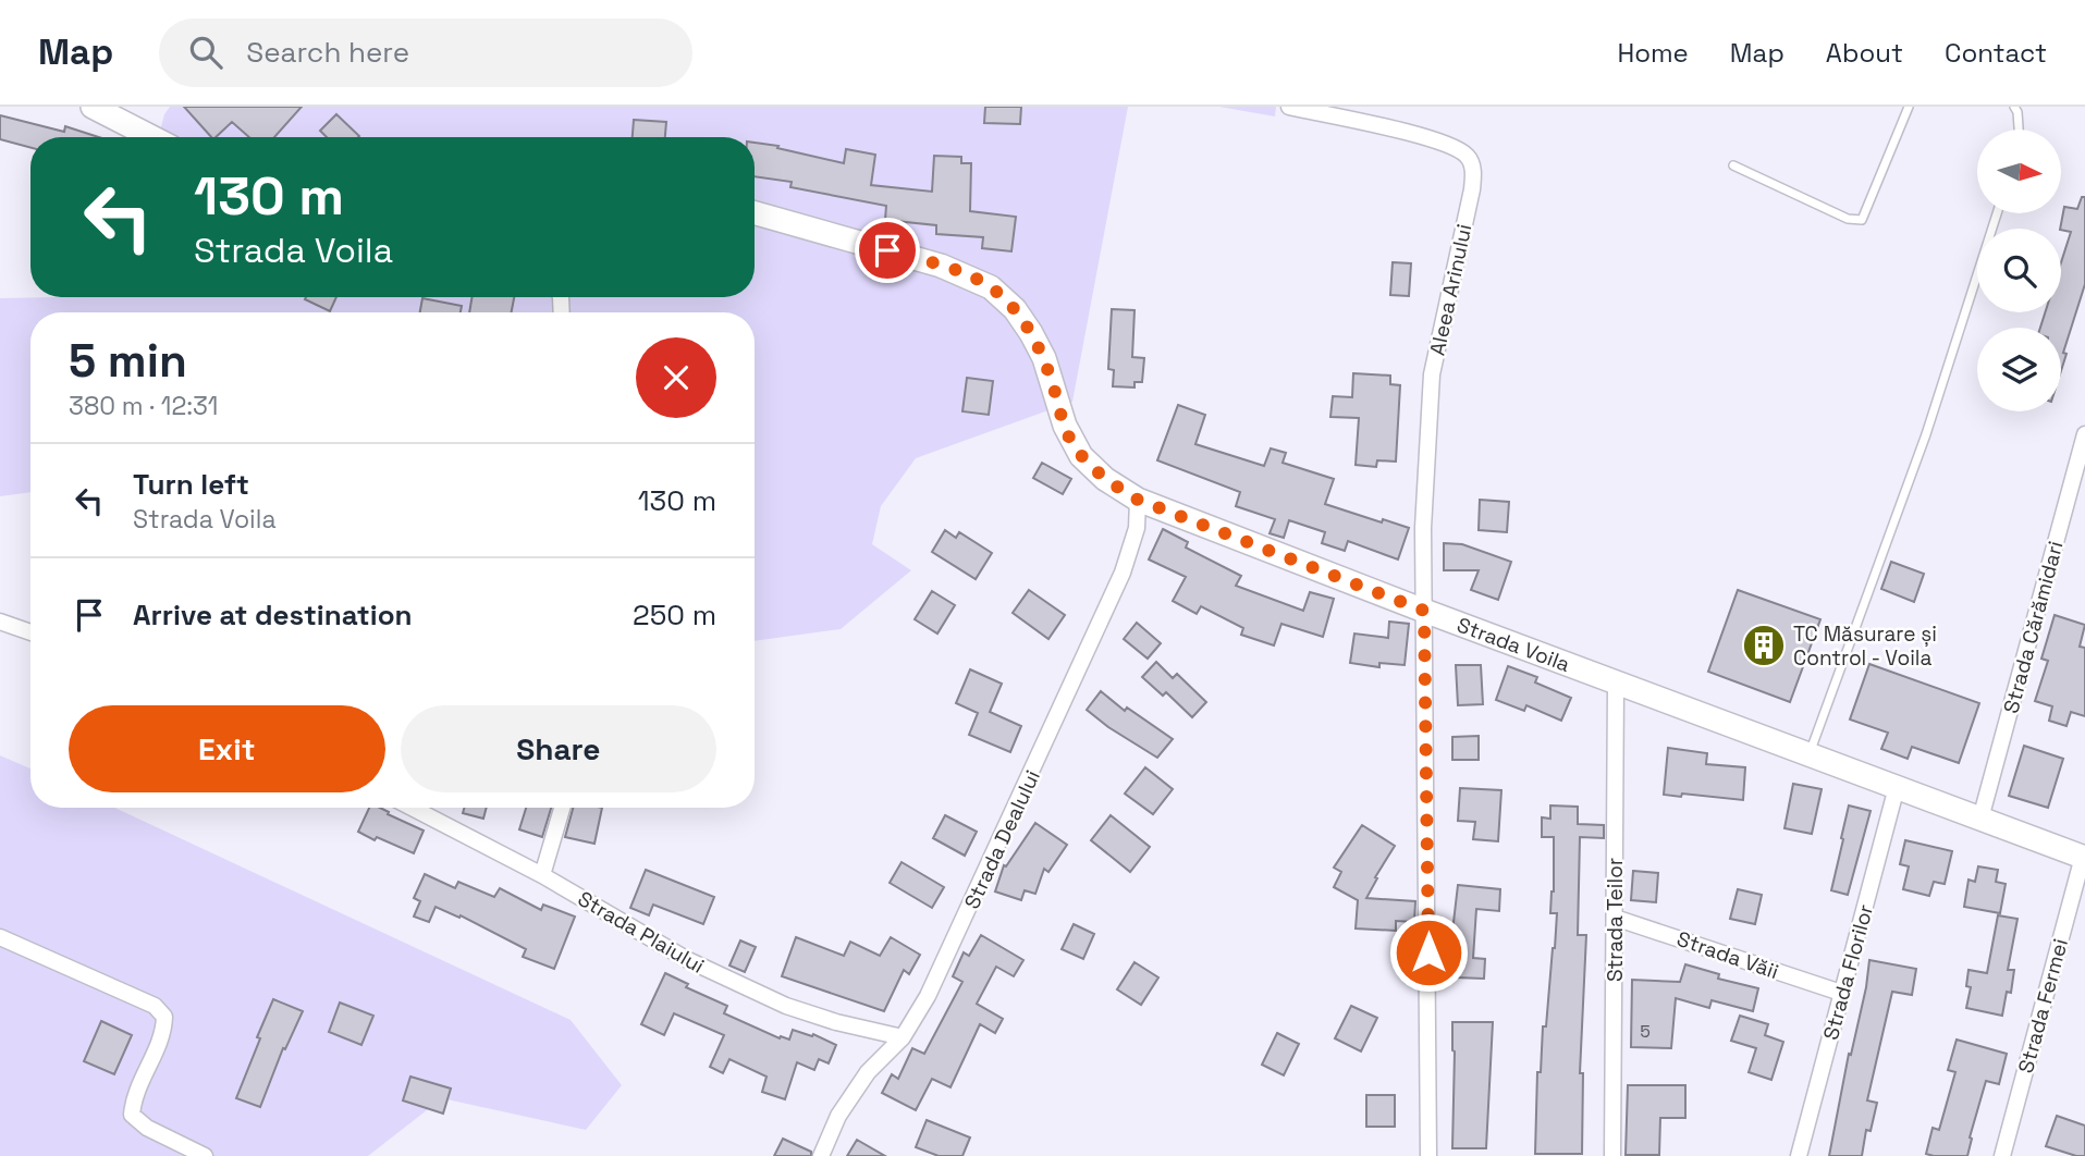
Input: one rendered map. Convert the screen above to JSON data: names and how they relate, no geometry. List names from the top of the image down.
{
  "streets": {
    "main road": ["Strada Voila"],
    "street": [
      "Aleea Arinului",
      "Strada Cărămidari",
      "Strada Dealului",
      "Strada Teilor",
      "Strada Plaiului",
      "Strada Văii",
      "Strada Florilor",
      "Strada Fermei"
    ]
  },
  "crossings": [
    ["Aleea Arinului", "Strada Voila"],
    ["Strada Cărămidari", "Strada Voila"],
    ["Strada Voila", "Strada Dealului"],
    ["Strada Voila", "Strada Teilor"],
    ["Strada Voila", "Strada Florilor"],
    ["Strada Voila", "Strada Fermei"],
    ["Strada Dealului", "Strada Plaiului"],
    ["Strada Teilor", "Strada Văii"],
    ["Strada Văii", "Strada Florilor"]
  ],
  "places": {
    "building": ["TC Măsurare și Control - Voila"]
  },
  "house_numbers": ["5"],
  "north": "right",
  "page": {
    "header": "Map",
    "search": "Search here",
    "nav": [
      "Home",
      "Map",
      "About",
      "Contact"
    ],
    "turn": ["130 m", "Strada Voila"],
    "heading": ["5 min", "380 m · 12:31"],
    "list": [
      {
        "name": "Turn left",
        "note": "Strada Voila",
        "value": "130 m"
      },
      {
        "name": "Arrive at destination",
        "value": "250 m"
      }
    ],
    "buttons": ["Exit", "Share"]
  }
}
